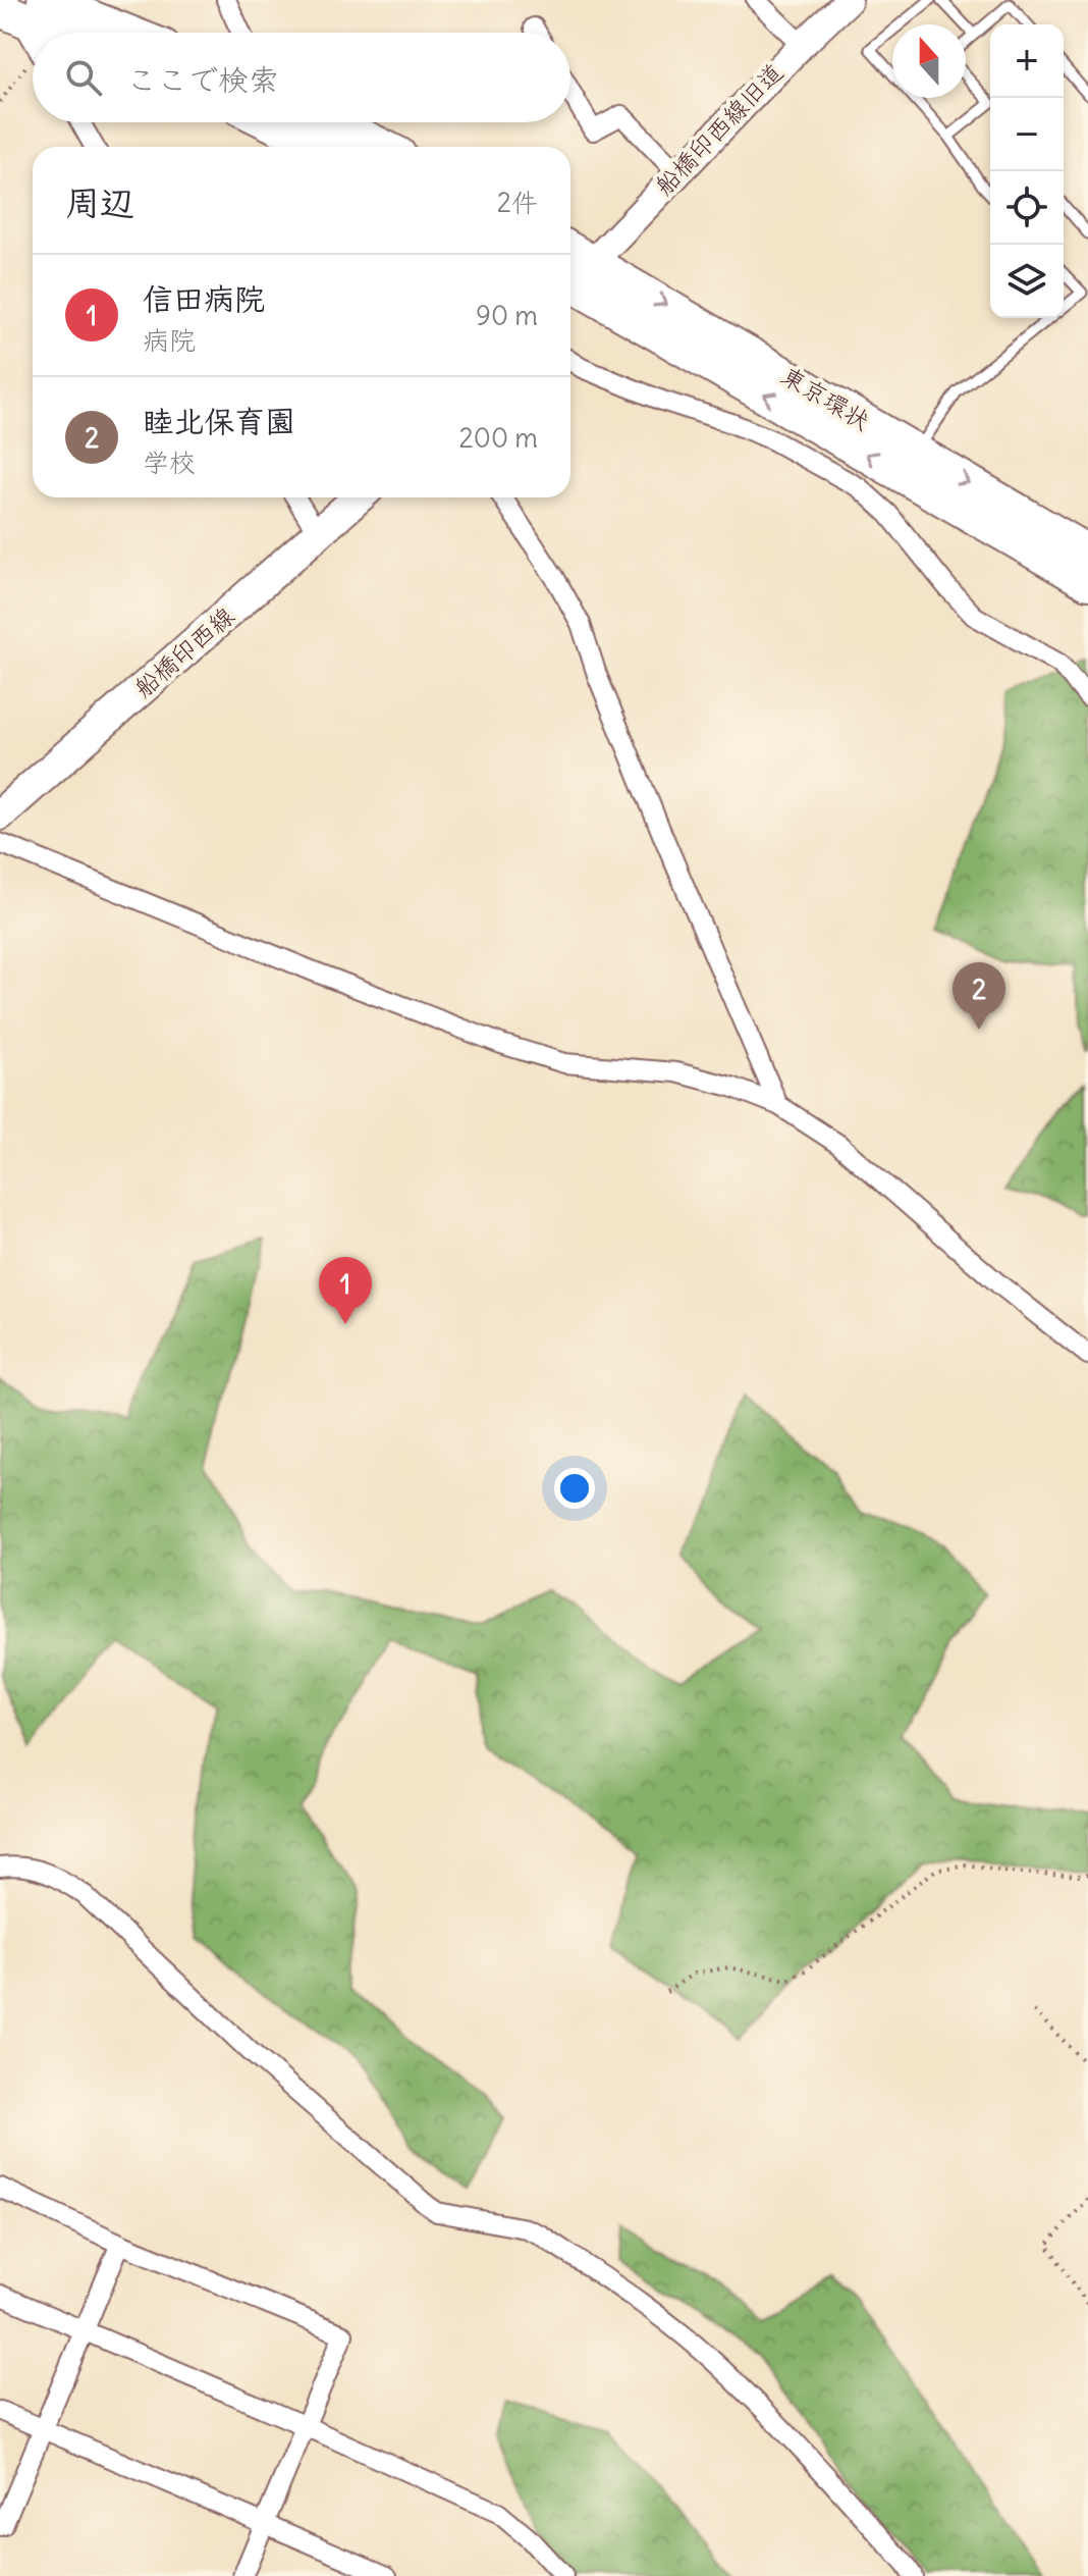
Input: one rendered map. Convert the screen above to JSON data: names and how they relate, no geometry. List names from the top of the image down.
{
  "streets": {
    "highway": ["東京環状"],
    "main road": ["船橋印西線"],
    "street": ["船橋印西線旧道"]
  },
  "crossings": [
    ["船橋印西線旧道", "東京環状"]
  ],
  "north": "top",
  "page": {
    "map_buttons": ["+", "−"],
    "search": "ここで検索",
    "heading": ["周辺", "2件"],
    "list": [
      {
        "mark": "1",
        "name": "信田病院",
        "note": "病院",
        "value": "90 m"
      },
      {
        "mark": "2",
        "name": "睦北保育園",
        "note": "学校",
        "value": "200 m"
      }
    ],
    "pins": ["2", "1"]
  }
}
